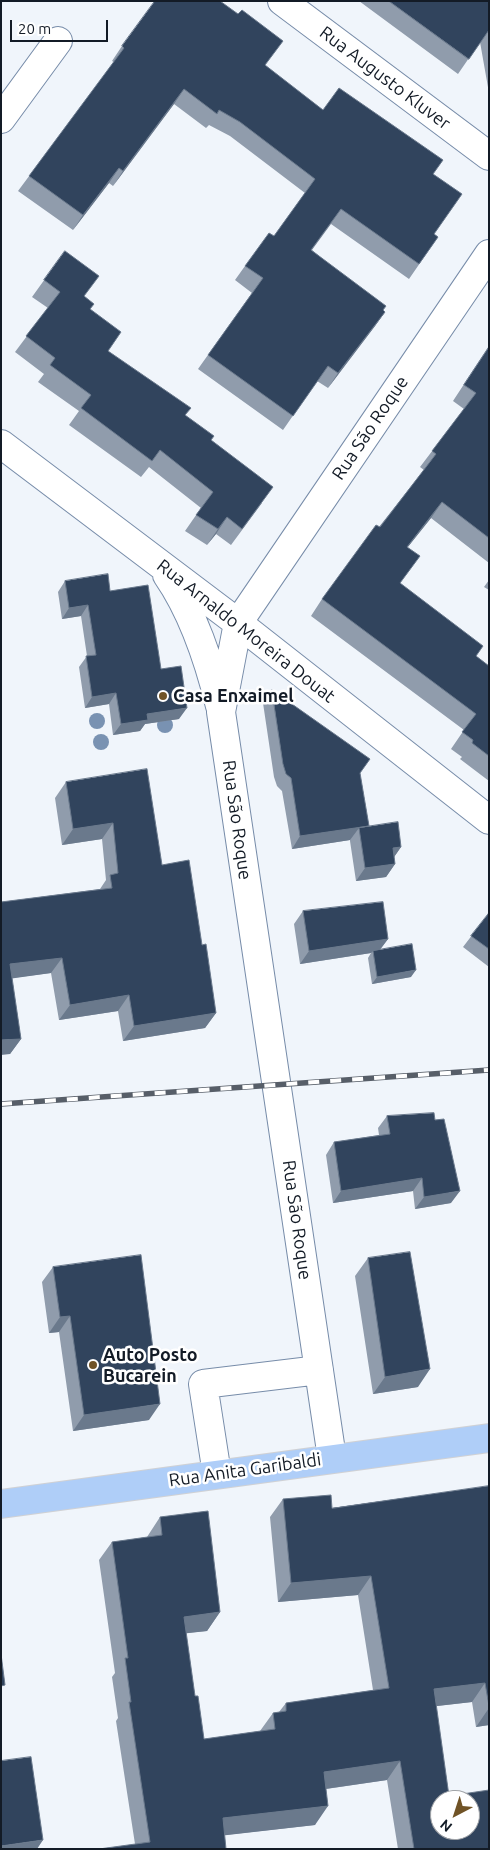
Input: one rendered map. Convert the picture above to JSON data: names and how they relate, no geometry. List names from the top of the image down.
{
  "streets": {
    "main road": ["Rua Anita Garibaldi"],
    "street": ["Rua Augusto Kluver", "Rua São Roque", "Rua Arnaldo Moreira Douat"]
  },
  "crossings": [
    ["Rua São Roque", "Rua Arnaldo Moreira Douat"],
    ["Rua São Roque", "Rua Anita Garibaldi"]
  ],
  "places": ["Casa Enxaimel", "Auto Posto Bucarein"],
  "scale_bar": "20 m",
  "north": "bottom left"
}
